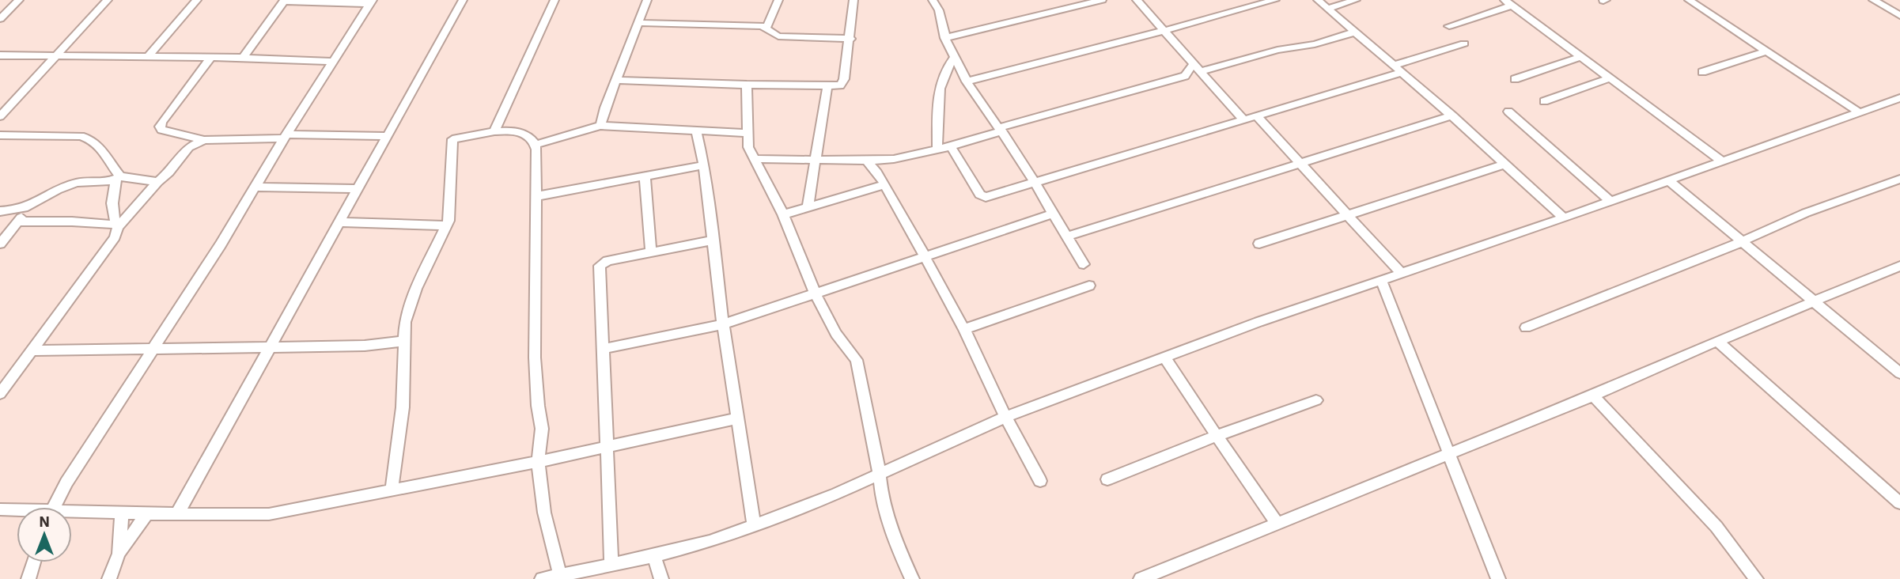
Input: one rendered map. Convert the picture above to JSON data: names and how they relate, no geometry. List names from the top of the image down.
{
  "north": "top"
}
